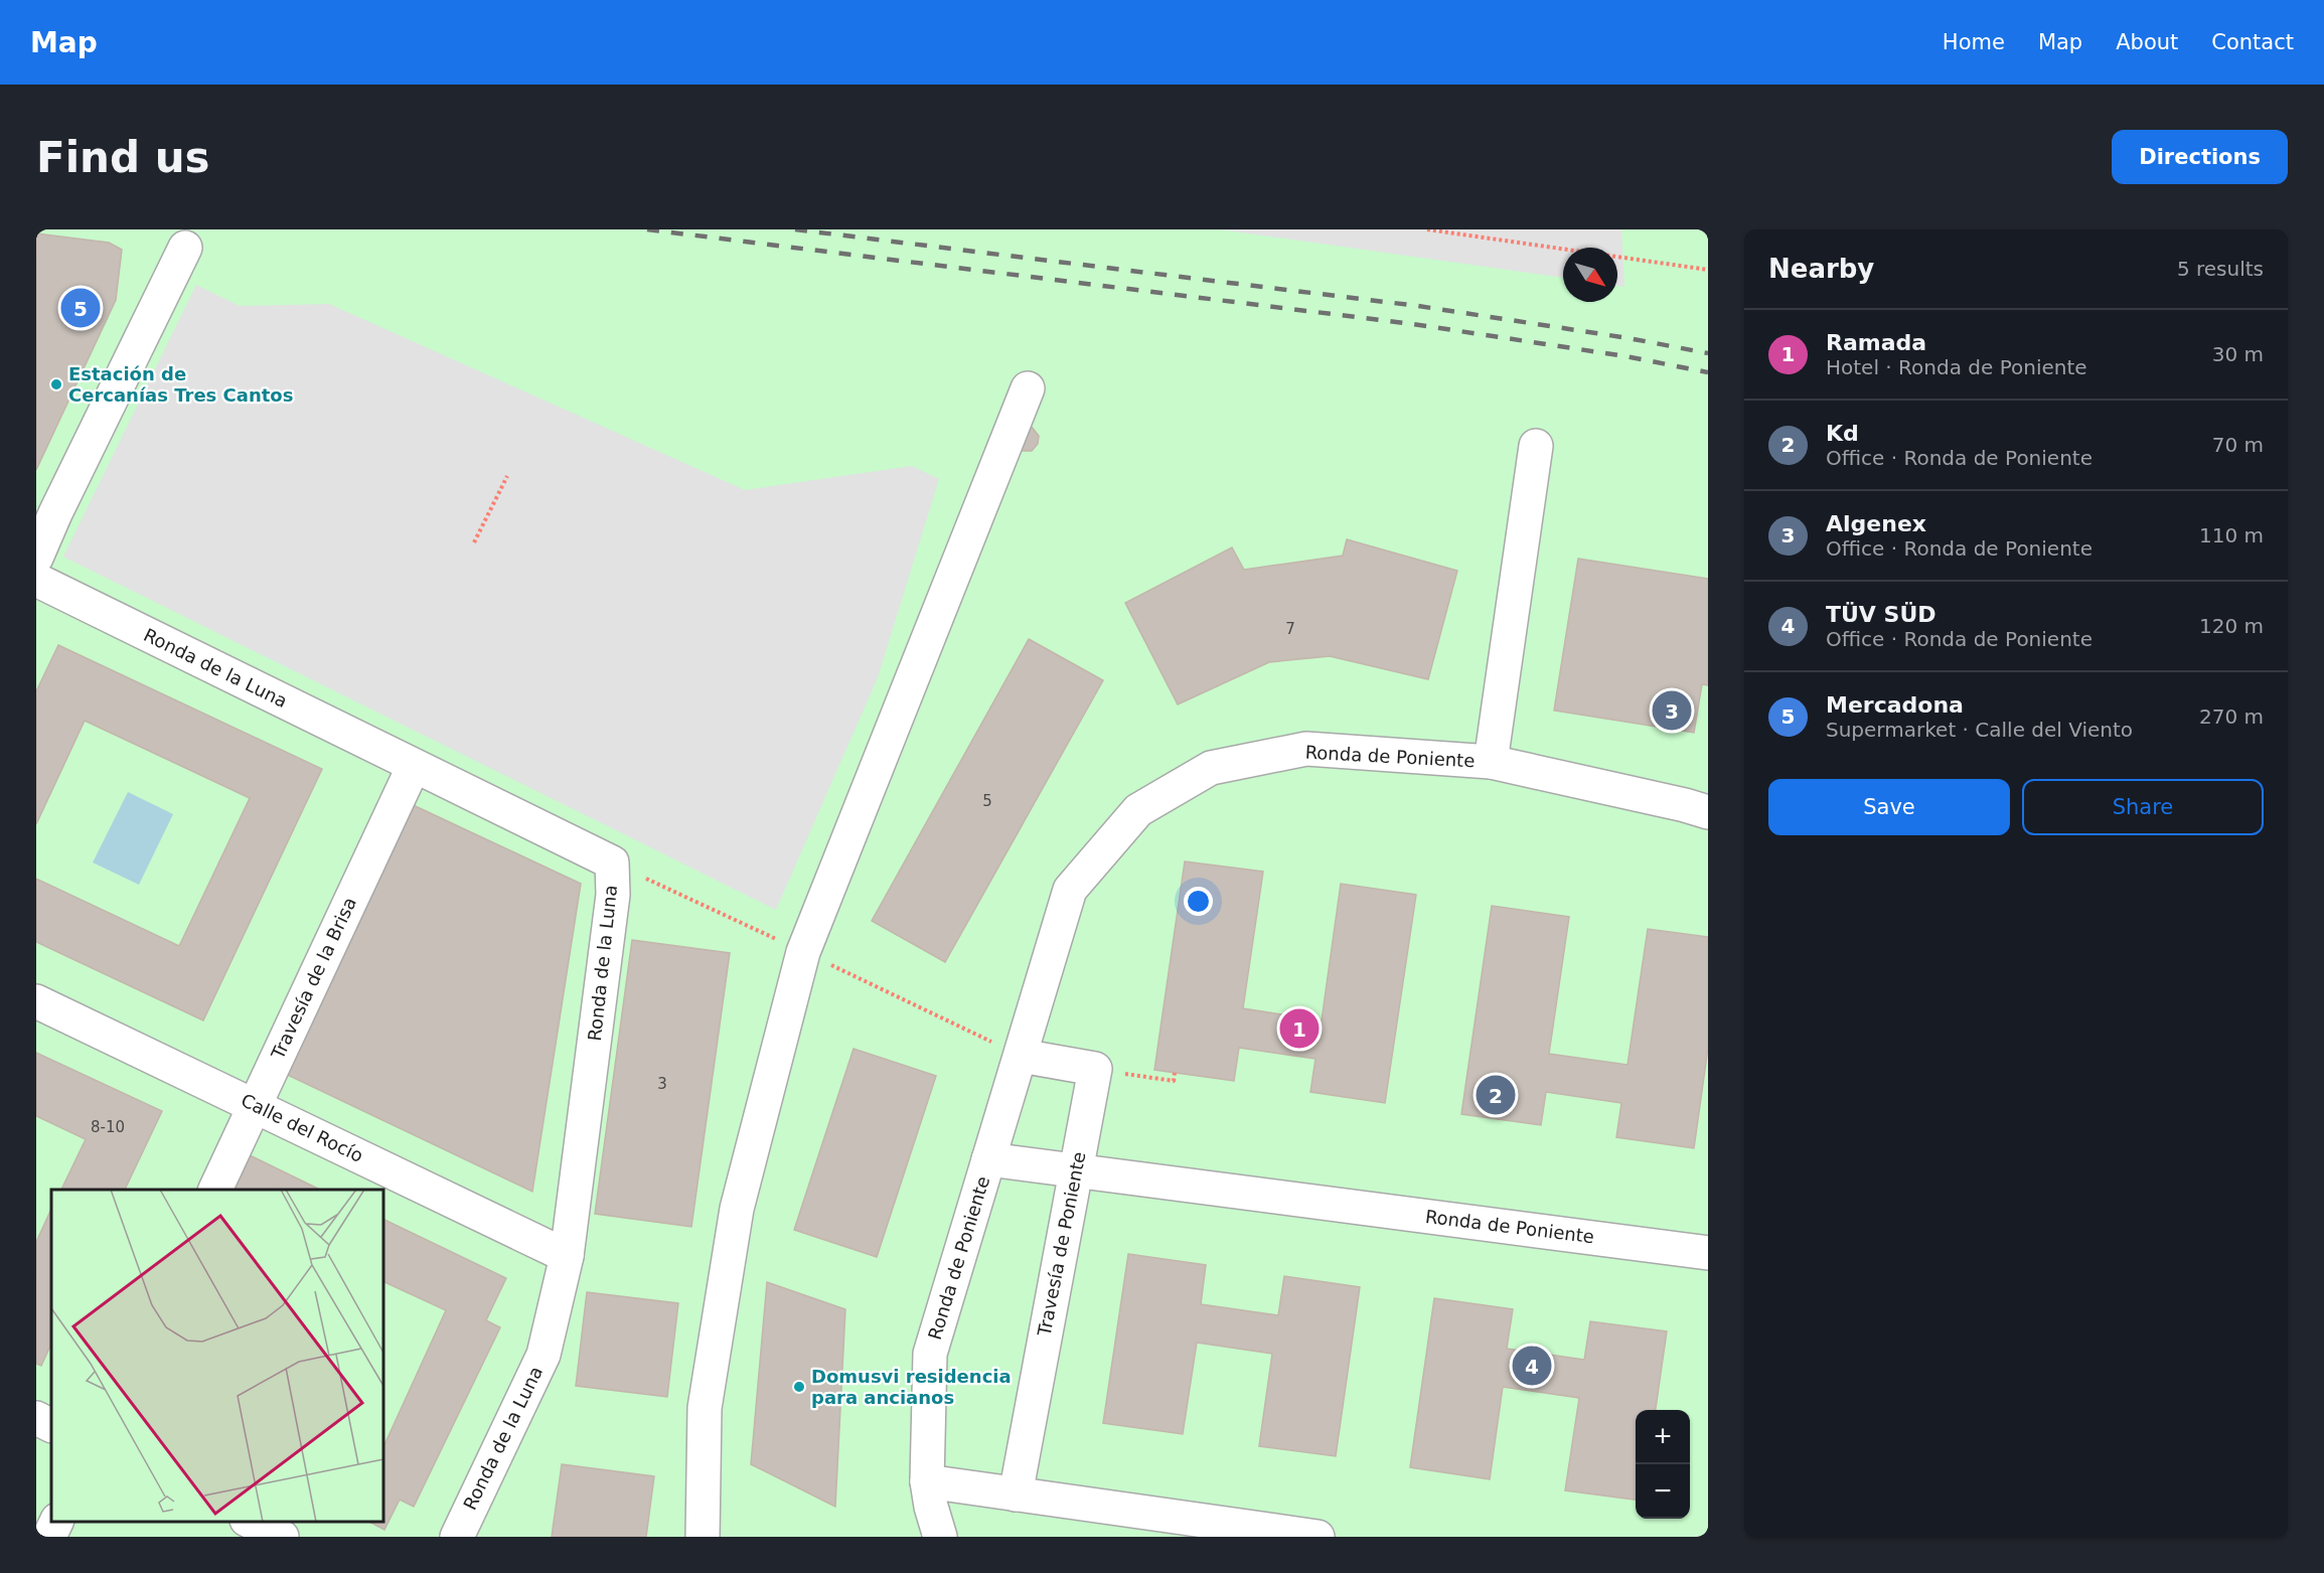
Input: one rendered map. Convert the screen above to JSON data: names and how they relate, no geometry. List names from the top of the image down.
{
  "streets": {
    "street": [
      "Ronda de la Luna",
      "Ronda de Poniente",
      "Travesía de la Brisa",
      "Calle del Rocío",
      "Travesía de Poniente"
    ]
  },
  "crossings": [
    ["Ronda de la Luna", "Travesía de la Brisa"],
    ["Ronda de la Luna", "Calle del Rocío"],
    ["Ronda de Poniente", "Travesía de Poniente"],
    ["Travesía de la Brisa", "Calle del Rocío"]
  ],
  "places": ["Estación de Cercanías Tres Cantos", "Domusvi residencia para ancianos"],
  "house_numbers": [
    "7",
    "5",
    "3",
    "8-10"
  ],
  "north": "bottom right",
  "page": {
    "header": "Map",
    "nav": [
      "Home",
      "Map",
      "About",
      "Contact"
    ],
    "buttons": [
      "Directions",
      ["Save", "Share"]
    ],
    "title": "Find us",
    "heading": ["Nearby", "5 results"],
    "pins": [
      "5",
      "3",
      "1",
      "2",
      "4"
    ],
    "list": [
      {
        "mark": "1",
        "name": "Ramada",
        "note": "Hotel · Ronda de Poniente",
        "value": "30 m"
      },
      {
        "mark": "2",
        "name": "Kd",
        "note": "Office · Ronda de Poniente",
        "value": "70 m"
      },
      {
        "mark": "3",
        "name": "Algenex",
        "note": "Office · Ronda de Poniente",
        "value": "110 m"
      },
      {
        "mark": "4",
        "name": "TÜV SÜD",
        "note": "Office · Ronda de Poniente",
        "value": "120 m"
      },
      {
        "mark": "5",
        "name": "Mercadona",
        "note": "Supermarket · Calle del Viento",
        "value": "270 m"
      }
    ],
    "map_buttons": ["+", "−"]
  }
}
